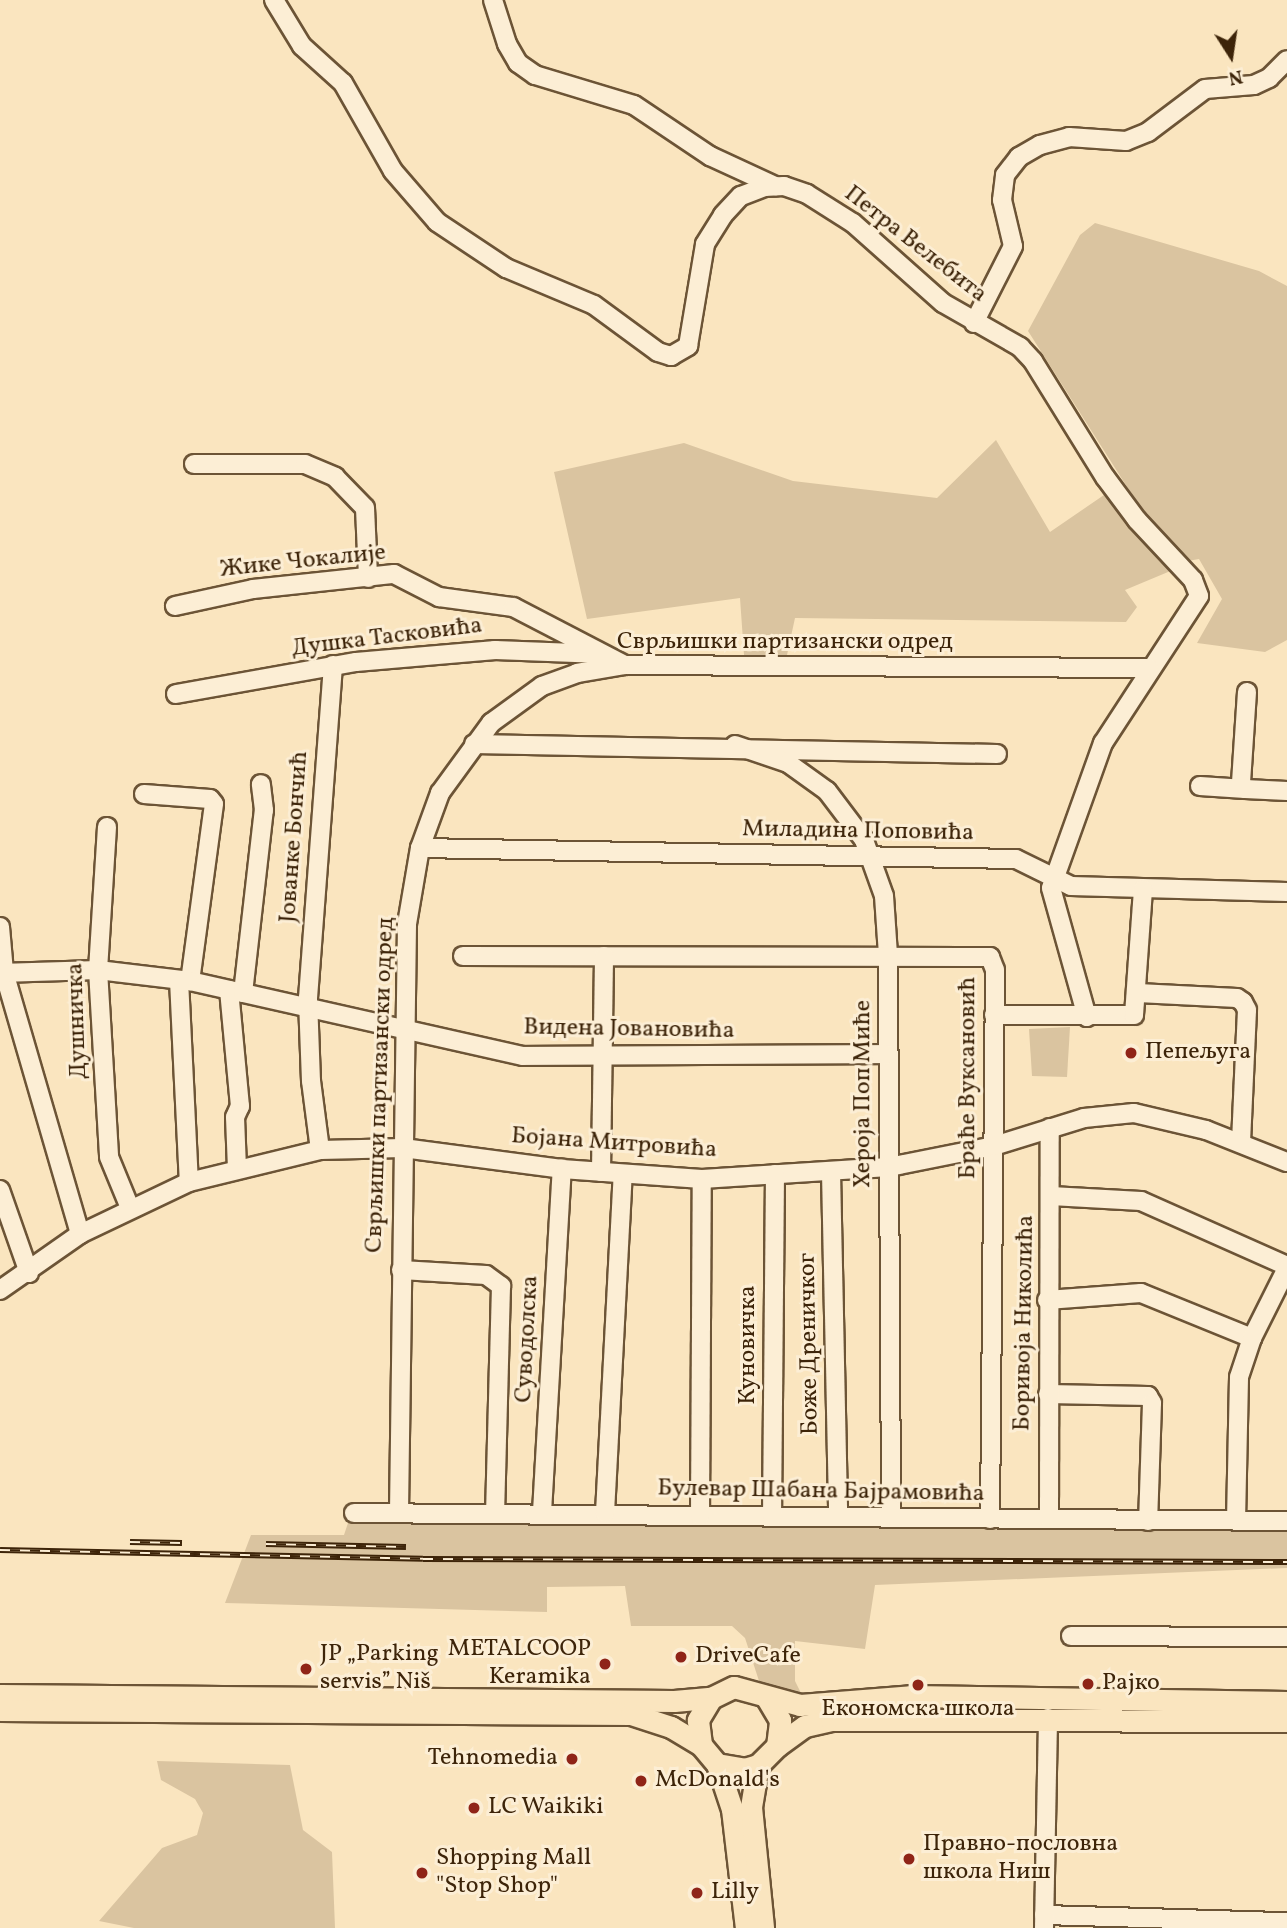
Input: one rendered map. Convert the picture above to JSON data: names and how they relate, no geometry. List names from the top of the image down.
{
  "streets": {
    "street": [
      "Петра Велебита",
      "Жике Чокалије",
      "Душка Тасковића",
      "Сврљишки партизански одред",
      "Миладина Поповића",
      "Јованке Бончић",
      "Душничка",
      "Видена Јовановића",
      "Браће Вуксановић",
      "Хероја Поп Миће",
      "Бојана Митровића",
      "Боривоја Николића",
      "Суводолска",
      "Боже Дреничког",
      "Куновичка",
      "Булевар Шабана Бајрамовића"
    ]
  },
  "crossings": [
    ["Петра Велебита", "Сврљишки партизански одред"],
    ["Петра Велебита", "Миладина Поповића"],
    ["Жике Чокалије", "Душка Тасковића"],
    ["Жике Чокалије", "Сврљишки партизански одред"],
    ["Душка Тасковића", "Јованке Бончић"],
    ["Сврљишки партизански одред", "Миладина Поповића"],
    ["Сврљишки партизански одред", "Видена Јовановића"],
    ["Сврљишки партизански одред", "Хероја Поп Миће"],
    ["Сврљишки партизански одред", "Бојана Митровића"],
    ["Сврљишки партизански одред", "Булевар Шабана Бајрамовића"],
    ["Миладина Поповића", "Хероја Поп Миће"],
    ["Јованке Бончић", "Видена Јовановића"],
    ["Јованке Бончић", "Бојана Митровића"],
    ["Душничка", "Видена Јовановића"],
    ["Душничка", "Бојана Митровића"],
    ["Видена Јовановића", "Хероја Поп Миће"],
    ["Браће Вуксановић", "Хероја Поп Миће"],
    ["Браће Вуксановић", "Бојана Митровића"],
    ["Браће Вуксановић", "Булевар Шабана Бајрамовића"],
    ["Хероја Поп Миће", "Бојана Митровића"],
    ["Хероја Поп Миће", "Булевар Шабана Бајрамовића"],
    ["Бојана Митровића", "Боривоја Николића"],
    ["Бојана Митровића", "Суводолска"],
    ["Бојана Митровића", "Боже Дреничког"],
    ["Бојана Митровића", "Куновичка"],
    ["Боривоја Николића", "Булевар Шабана Бајрамовића"],
    ["Суводолска", "Булевар Шабана Бајрамовића"],
    ["Боже Дреничког", "Булевар Шабана Бајрамовића"],
    ["Куновичка", "Булевар Шабана Бајрамовића"]
  ],
  "places": [
    "Пепељуга",
    "DriveCafe",
    "METALCOOP Keramika",
    "JP „Parking servis” Niš",
    "Рајко",
    "Економска школа",
    "Tehnomedia",
    "McDonald's",
    "LC Waikiki",
    "Правно-пословна школа Ниш",
    "Shopping Mall \"Stop Shop\"",
    "Lilly"
  ],
  "north": "bottom"
}
